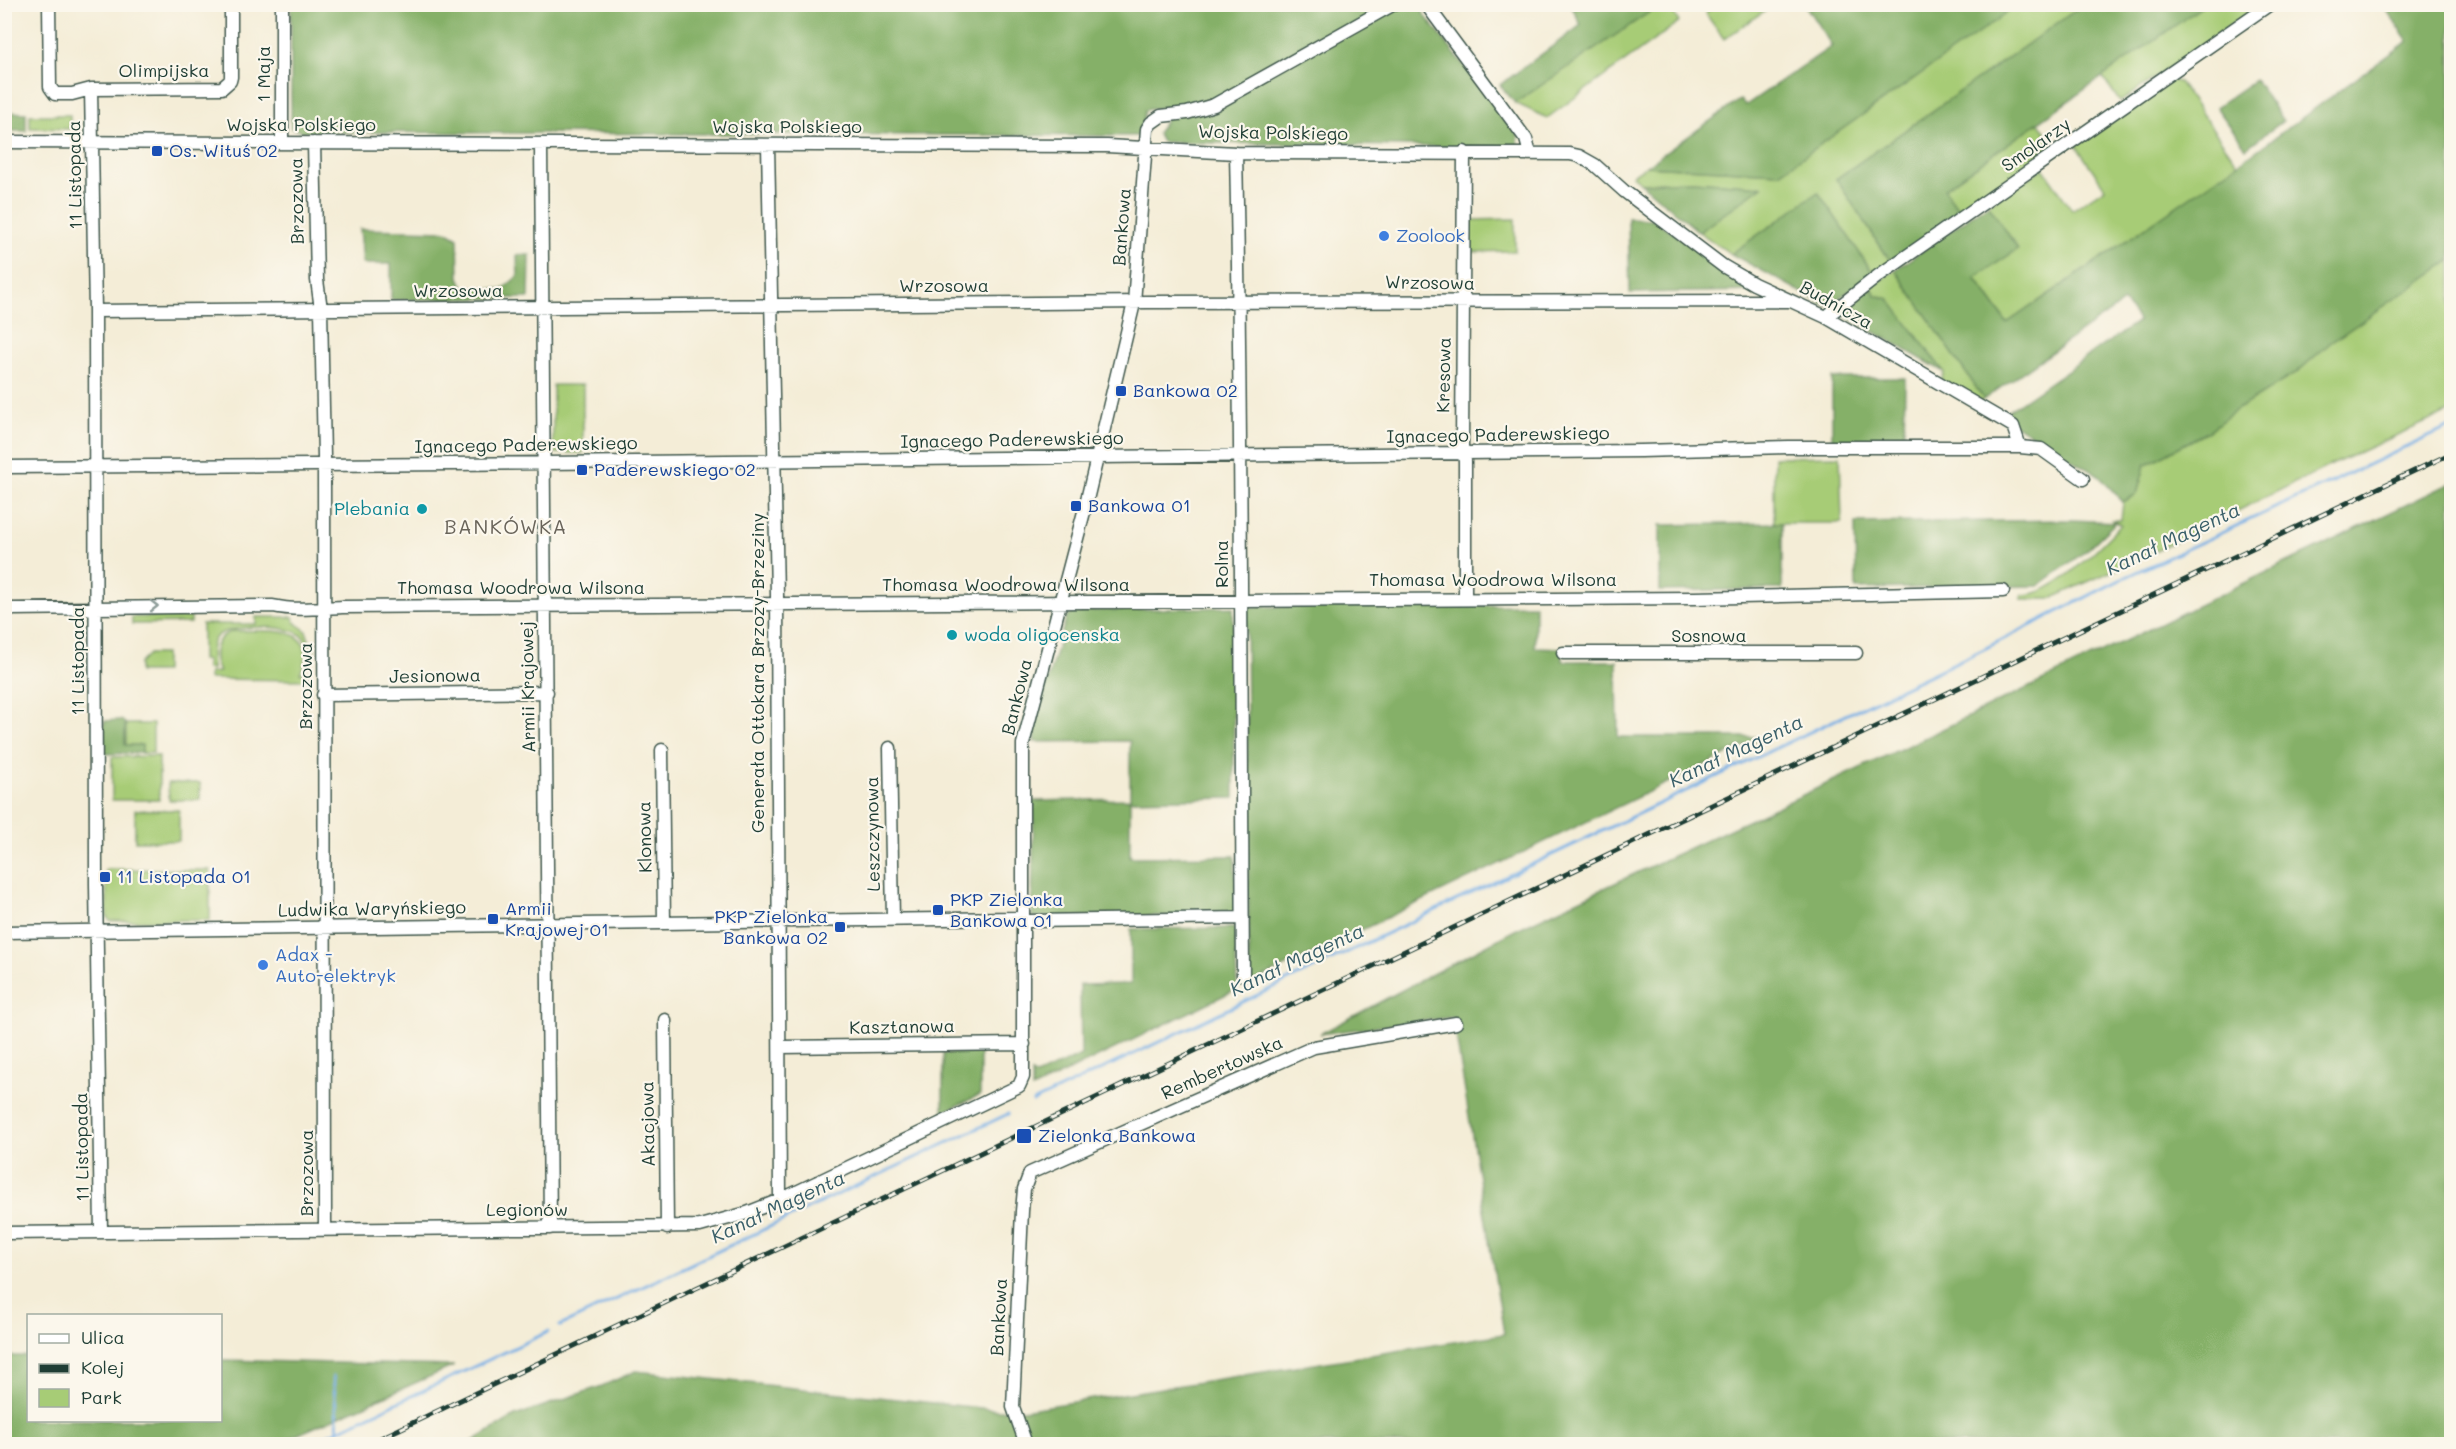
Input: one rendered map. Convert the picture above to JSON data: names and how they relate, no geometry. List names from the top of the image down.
{
  "streets": {
    "street": [
      "Olimpijska",
      "1 Maja",
      "Wojska Polskiego",
      "Smolarzy",
      "11 Listopada",
      "Brzozowa",
      "Bankowa",
      "Wrzosowa",
      "Budnicza",
      "Kresowa",
      "Ignacego Paderewskiego",
      "Rolna",
      "Thomasa Woodrowa Wilsona",
      "Sosnowa",
      "Generała Ottokara Brzozy-Brzeziny",
      "Jesionowa",
      "Armii Krajowej",
      "Leszczynowa",
      "Klonowa",
      "Ludwika Waryńskiego",
      "Kasztanowa",
      "Rembertowska",
      "Akacjowa",
      "Legionów"
    ]
  },
  "crossings": [
    ["Olimpijska", "11 Listopada"],
    ["1 Maja", "Wojska Polskiego"],
    ["Wojska Polskiego", "11 Listopada"],
    ["Wojska Polskiego", "Brzozowa"],
    ["Wojska Polskiego", "Bankowa"],
    ["Wojska Polskiego", "Budnicza"],
    ["Wojska Polskiego", "Kresowa"],
    ["Wojska Polskiego", "Rolna"],
    ["Wojska Polskiego", "Generała Ottokara Brzozy-Brzeziny"],
    ["Wojska Polskiego", "Armii Krajowej"],
    ["Smolarzy", "Budnicza"],
    ["11 Listopada", "Wrzosowa"],
    ["11 Listopada", "Ignacego Paderewskiego"],
    ["11 Listopada", "Thomasa Woodrowa Wilsona"],
    ["11 Listopada", "Ludwika Waryńskiego"],
    ["11 Listopada", "Legionów"],
    ["Brzozowa", "Wrzosowa"],
    ["Brzozowa", "Ignacego Paderewskiego"],
    ["Brzozowa", "Thomasa Woodrowa Wilsona"],
    ["Brzozowa", "Jesionowa"],
    ["Brzozowa", "Ludwika Waryńskiego"],
    ["Brzozowa", "Legionów"],
    ["Bankowa", "Wrzosowa"],
    ["Bankowa", "Ignacego Paderewskiego"],
    ["Bankowa", "Thomasa Woodrowa Wilsona"],
    ["Bankowa", "Ludwika Waryńskiego"],
    ["Bankowa", "Kasztanowa"],
    ["Bankowa", "Rembertowska"],
    ["Bankowa", "Legionów"],
    ["Wrzosowa", "Budnicza"],
    ["Wrzosowa", "Kresowa"],
    ["Wrzosowa", "Rolna"],
    ["Wrzosowa", "Generała Ottokara Brzozy-Brzeziny"],
    ["Wrzosowa", "Armii Krajowej"],
    ["Budnicza", "Ignacego Paderewskiego"],
    ["Kresowa", "Ignacego Paderewskiego"],
    ["Kresowa", "Thomasa Woodrowa Wilsona"],
    ["Ignacego Paderewskiego", "Rolna"],
    ["Ignacego Paderewskiego", "Generała Ottokara Brzozy-Brzeziny"],
    ["Ignacego Paderewskiego", "Armii Krajowej"],
    ["Rolna", "Thomasa Woodrowa Wilsona"],
    ["Rolna", "Ludwika Waryńskiego"],
    ["Thomasa Woodrowa Wilsona", "Generała Ottokara Brzozy-Brzeziny"],
    ["Thomasa Woodrowa Wilsona", "Armii Krajowej"],
    ["Generała Ottokara Brzozy-Brzeziny", "Ludwika Waryńskiego"],
    ["Generała Ottokara Brzozy-Brzeziny", "Kasztanowa"],
    ["Generała Ottokara Brzozy-Brzeziny", "Legionów"],
    ["Jesionowa", "Armii Krajowej"],
    ["Armii Krajowej", "Ludwika Waryńskiego"],
    ["Armii Krajowej", "Legionów"],
    ["Leszczynowa", "Ludwika Waryńskiego"],
    ["Klonowa", "Ludwika Waryńskiego"],
    ["Akacjowa", "Legionów"]
  ],
  "districts": ["BANKÓWKA"],
  "water": ["Kanał Magenta"],
  "places": {
    "transit": [
      "Os. Wituś 02",
      "Bankowa 02",
      "Paderewskiego 02",
      "Bankowa 01",
      "11 Listopada 01",
      "PKP Zielonka Bankowa 01",
      "Armii Krajowej 01",
      "PKP Zielonka Bankowa 02",
      "Zielonka Bankowa"
    ],
    "other": [
      "Zoolook",
      "Plebania",
      "woda oligocenska",
      "Adax - Auto-elektryk"
    ]
  },
  "legend": ["Ulica", "Kolej", "Park"]
}
